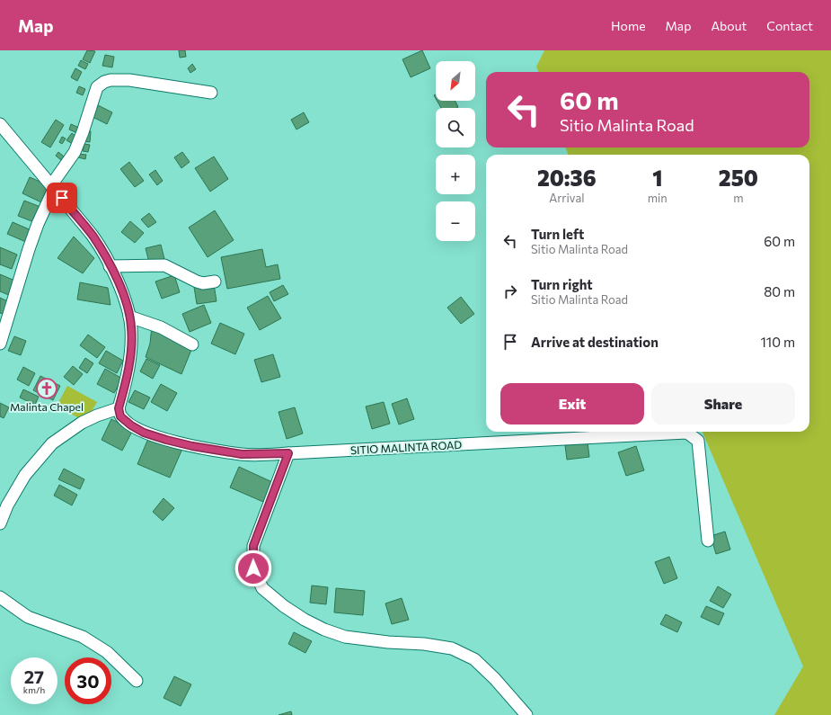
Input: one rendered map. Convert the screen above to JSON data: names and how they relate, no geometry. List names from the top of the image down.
{
  "streets": {
    "street": ["SITIO MALINTA ROAD"]
  },
  "places": {
    "church": ["Malinta Chapel"]
  },
  "north": "bottom left",
  "page": {
    "header": "Map",
    "nav": [
      "Home",
      "Map",
      "About",
      "Contact"
    ],
    "map_buttons": ["+", "−"],
    "turn": ["60 m", "Sitio Malinta Road"],
    "eta": [
      "20:36",
      "Arrival",
      "1",
      "min",
      "250",
      "m"
    ],
    "list": [
      {
        "name": "Turn left",
        "note": "Sitio Malinta Road",
        "value": "60 m"
      },
      {
        "name": "Turn right",
        "note": "Sitio Malinta Road",
        "value": "80 m"
      },
      {
        "name": "Arrive at destination",
        "value": "110 m"
      }
    ],
    "buttons": ["Exit", "Share"],
    "speed": "27 km/h",
    "limit": "30"
  }
}
